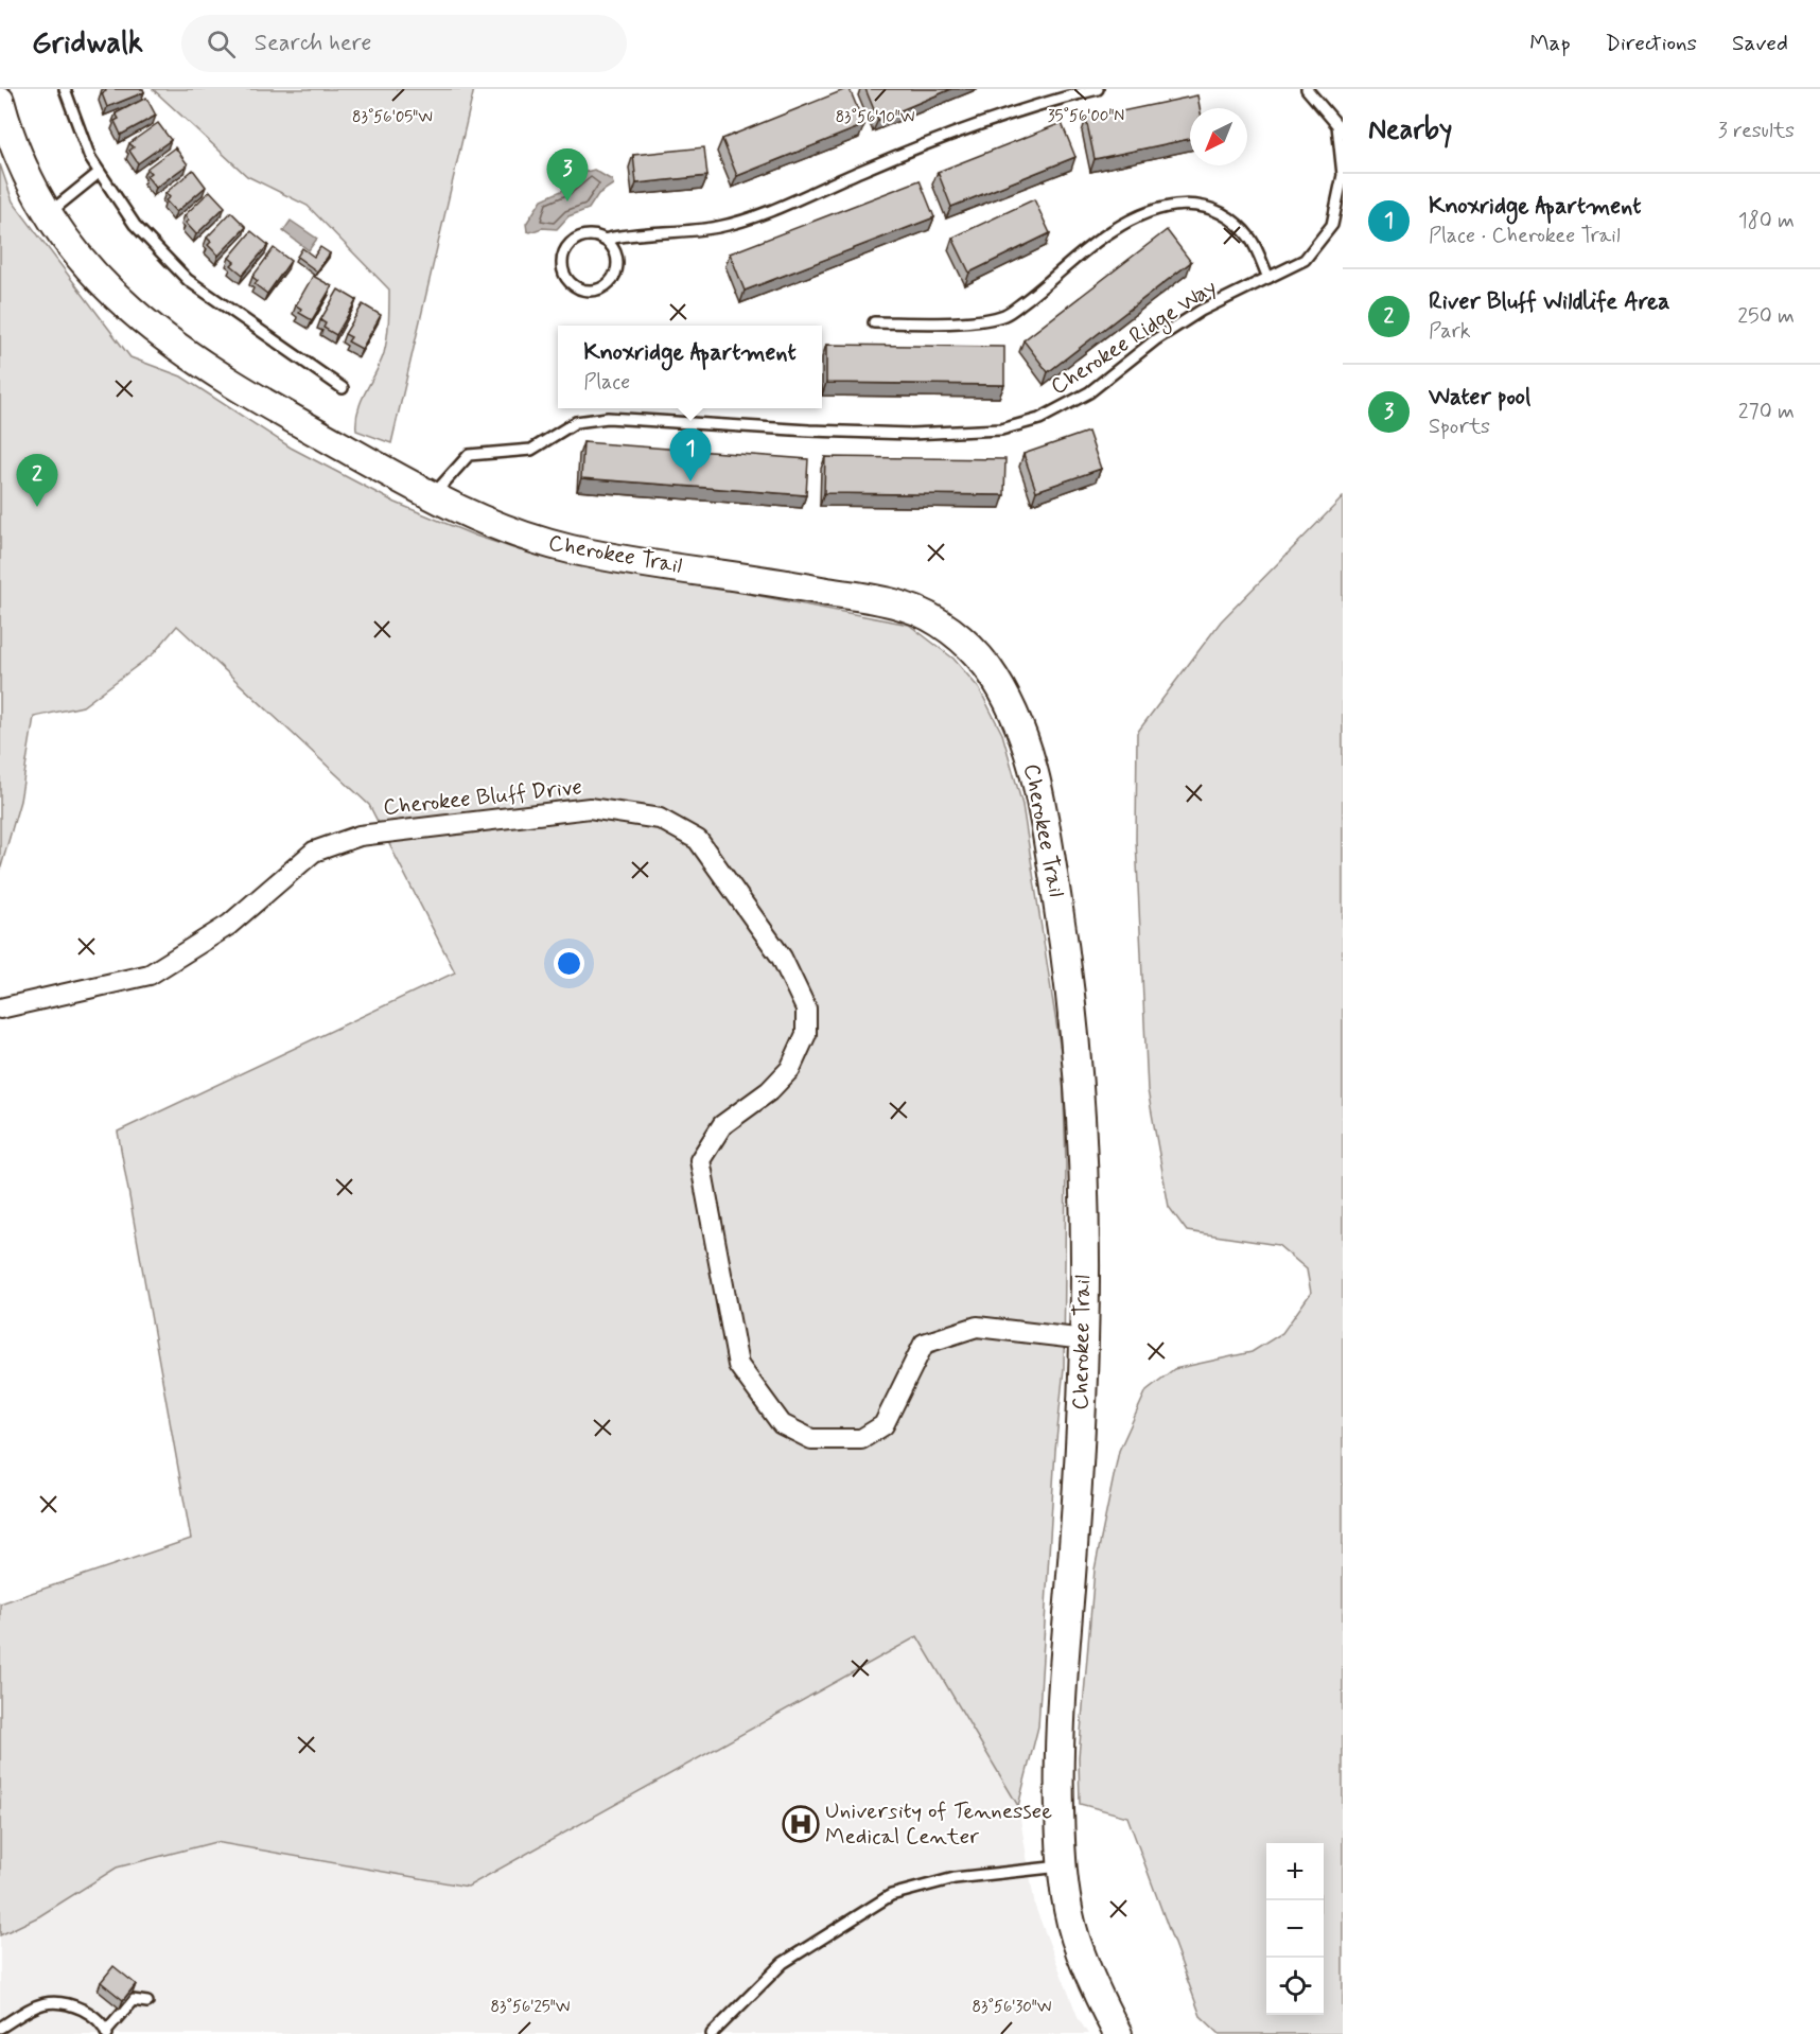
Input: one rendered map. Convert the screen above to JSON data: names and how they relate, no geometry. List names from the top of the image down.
{
  "streets": {
    "street": ["Cherokee Trail", "Cherokee Bluff Drive"],
    "lane": ["Cherokee Ridge Way"]
  },
  "crossings": [
    ["Cherokee Ridge Way", "Cherokee Trail"],
    ["Cherokee Trail", "Cherokee Bluff Drive"]
  ],
  "places": {
    "hospital": ["University of Tennessee Medical Center"]
  },
  "north": "bottom left",
  "page": {
    "header": "Gridwalk",
    "search": "Search here",
    "nav": ["Map", "Directions", "Saved"],
    "heading": ["Nearby", "3 results"],
    "pins": ["3", "1", "2"],
    "list": [
      {
        "mark": "1",
        "name": "Knoxridge Apartment",
        "note": "Place · Cherokee Trail",
        "value": "180 m"
      },
      {
        "mark": "2",
        "name": "River Bluff Wildlife Area",
        "note": "Park",
        "value": "250 m"
      },
      {
        "mark": "3",
        "name": "Water pool",
        "note": "Sports",
        "value": "270 m"
      }
    ],
    "popup": ["Knoxridge Apartment", "Place"],
    "map_buttons": ["+", "−"]
  },
  "coordinates": [
    "35°56'00\"N",
    "83°56'05\"W",
    "83°56'10\"W",
    "83°56'25\"W",
    "83°56'30\"W"
  ]
}
